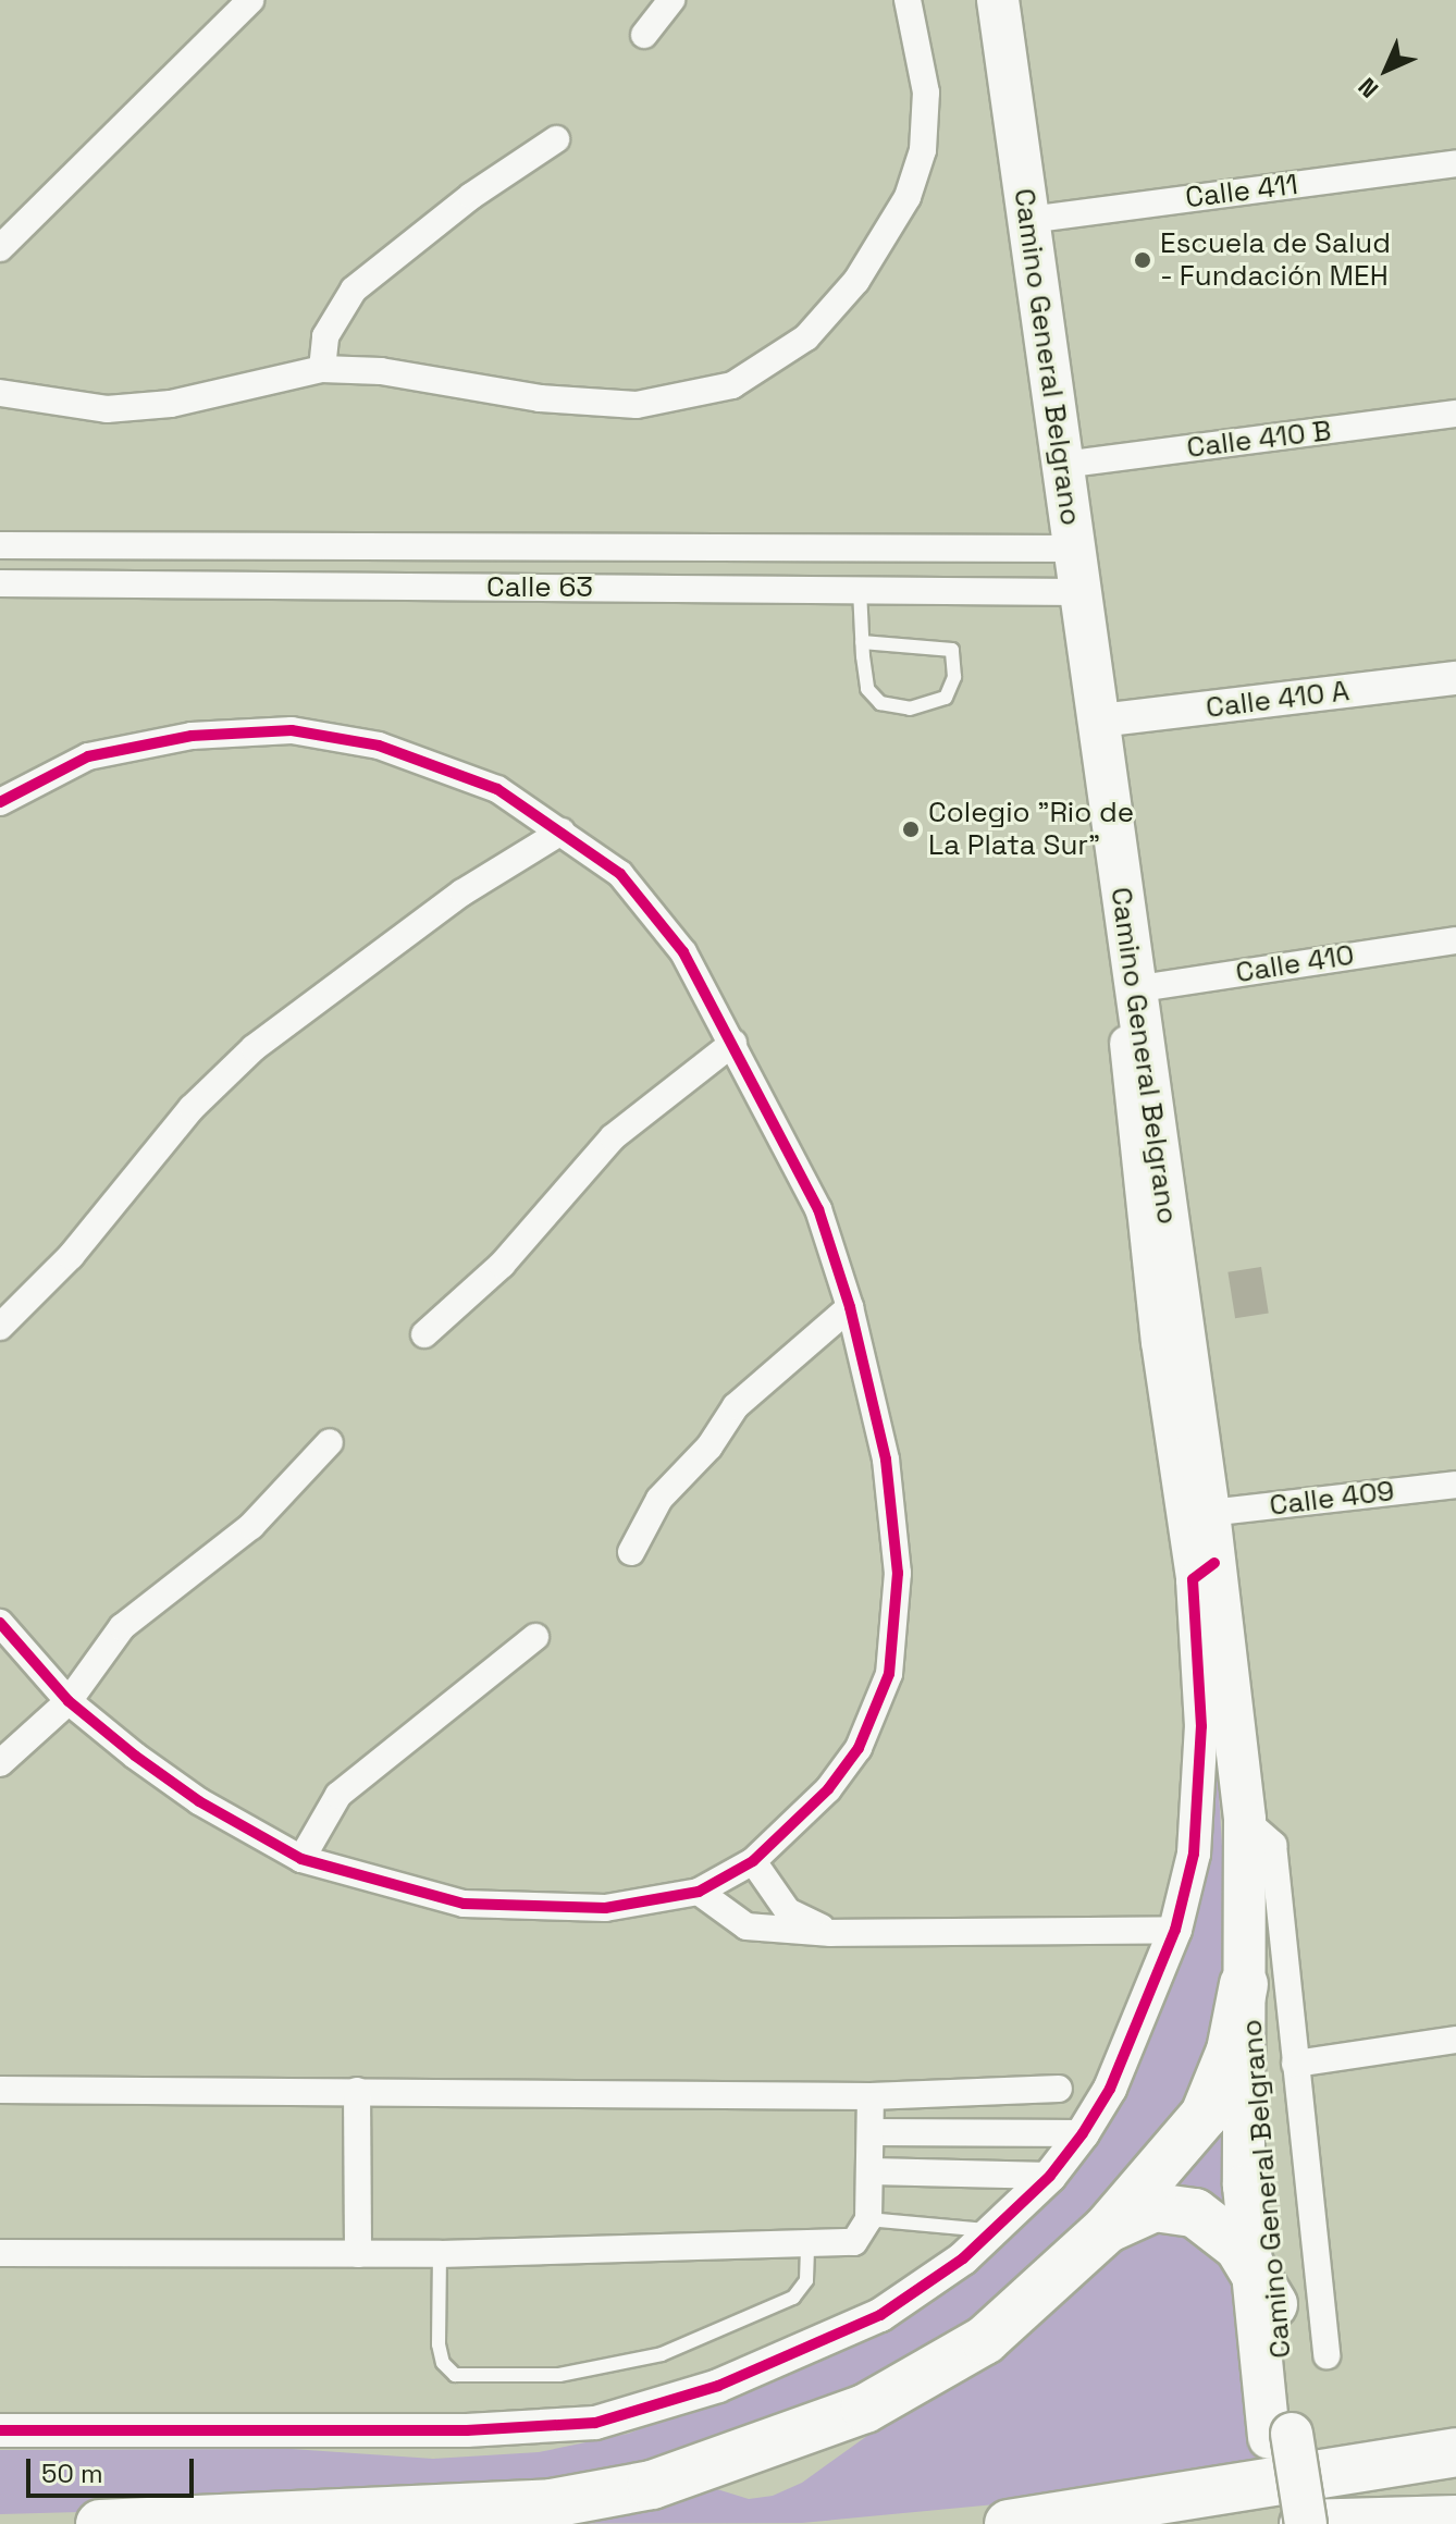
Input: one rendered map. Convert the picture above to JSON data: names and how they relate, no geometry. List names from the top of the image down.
{
  "streets": {
    "main road": ["Camino General Belgrano"],
    "street": [
      "Calle 411",
      "Calle 410 B",
      "Calle 63",
      "Calle 410 A",
      "Calle 410",
      "Calle 409"
    ]
  },
  "crossings": [
    ["Calle 411", "Camino General Belgrano"],
    ["Camino General Belgrano", "Calle 410 B"],
    ["Camino General Belgrano", "Calle 63"],
    ["Camino General Belgrano", "Calle 410 A"],
    ["Camino General Belgrano", "Calle 410"],
    ["Camino General Belgrano", "Calle 409"]
  ],
  "places": ["Escuela de Salud - Fundación MEH", "Colegio \"Rio de La Plata Sur\""],
  "scale_bar": "50 m",
  "north": "bottom left"
}
